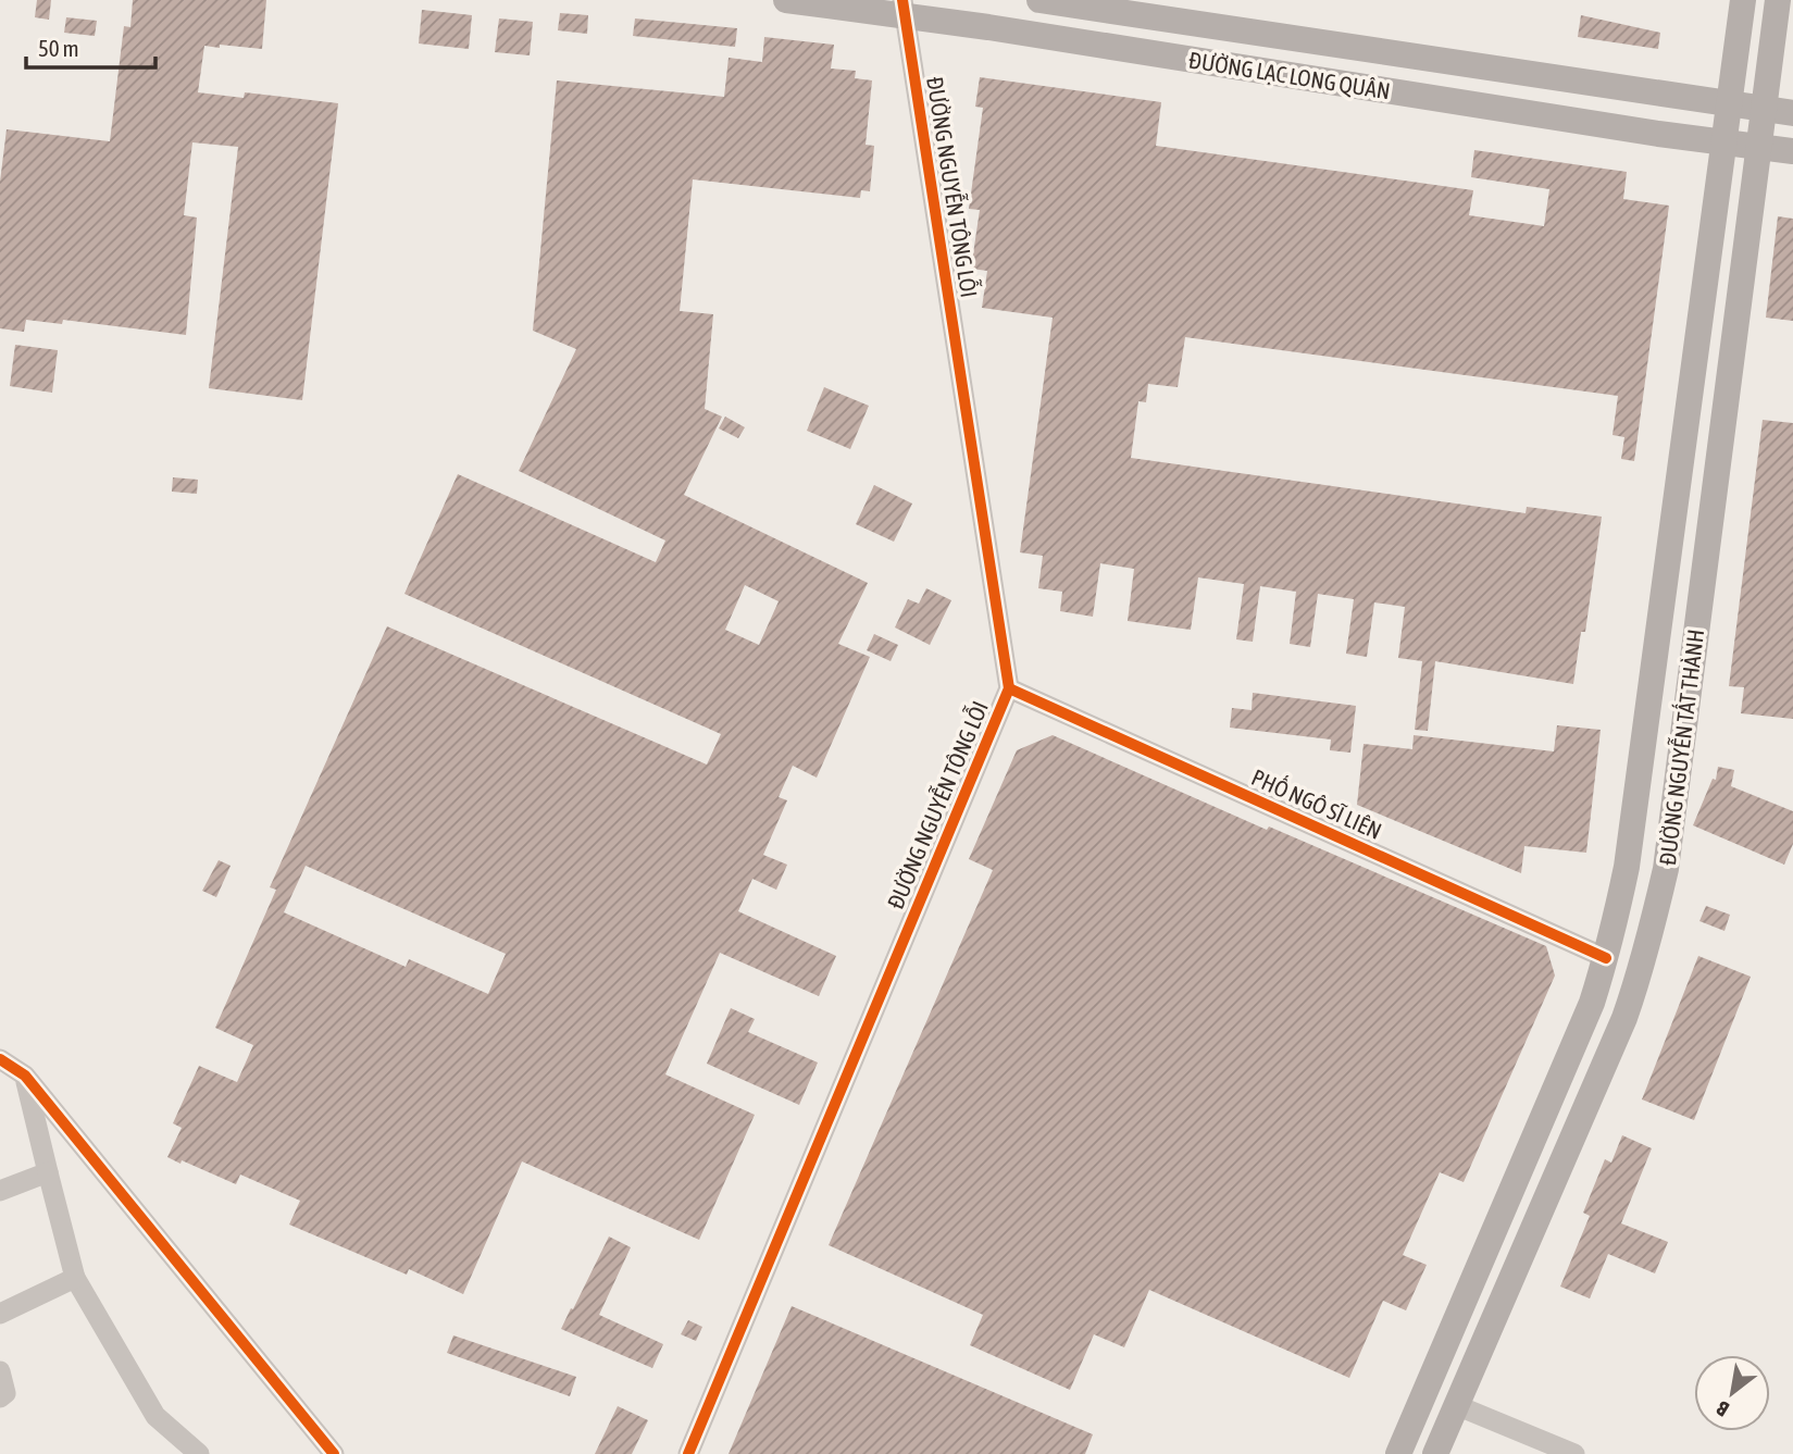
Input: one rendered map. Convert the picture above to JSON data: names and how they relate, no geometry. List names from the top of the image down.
{
  "streets": {
    "main road": ["ĐƯỜNG LẠC LONG QUÂN", "ĐƯỜNG NGUYỄN TẤT THÀNH"],
    "street": ["ĐƯỜNG NGUYỄN TÔNG LỖI", "PHỐ NGÔ SĨ LIÊN"]
  },
  "crossings": [
    ["ĐƯỜNG LẠC LONG QUÂN", "ĐƯỜNG NGUYỄN TÔNG LỖI"],
    ["ĐƯỜNG LẠC LONG QUÂN", "ĐƯỜNG NGUYỄN TẤT THÀNH"],
    ["ĐƯỜNG NGUYỄN TÔNG LỖI", "PHỐ NGÔ SĨ LIÊN"],
    ["ĐƯỜNG NGUYỄN TẤT THÀNH", "PHỐ NGÔ SĨ LIÊN"]
  ],
  "scale_bar": "50 m",
  "north": "bottom left"
}
